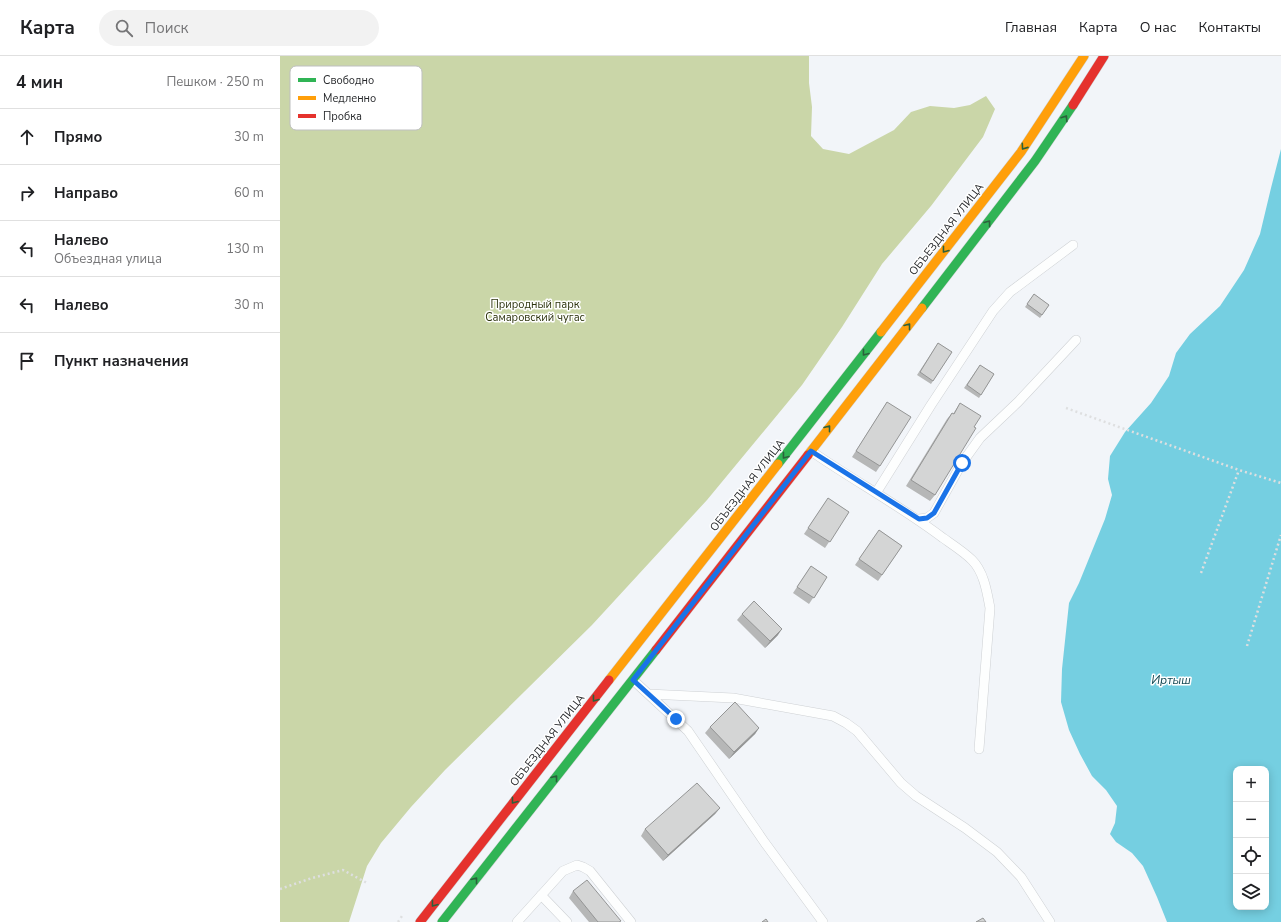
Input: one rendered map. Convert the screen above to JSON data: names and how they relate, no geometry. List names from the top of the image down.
{
  "streets": {
    "main road": ["ОБЪЕЗДНАЯ УЛИЦА"]
  },
  "water": ["Иртыш"],
  "parks": ["Природный парк Самаровский чугас"],
  "legend": ["Свободно", "Медленно", "Пробка"],
  "page": {
    "header": "Карта",
    "search": "Поиск",
    "nav": [
      "Главная",
      "Карта",
      "О нас",
      "Контакты"
    ],
    "heading": ["4 мин", "Пешком · 250 m"],
    "list": [
      ["Прямо", "30 m"],
      ["Направо", "60 m"],
      ["Налево", "Объездная улица", "130 m"],
      ["Налево", "30 m"],
      "Пункт назначения"
    ],
    "map_buttons": ["+", "−"]
  }
}
